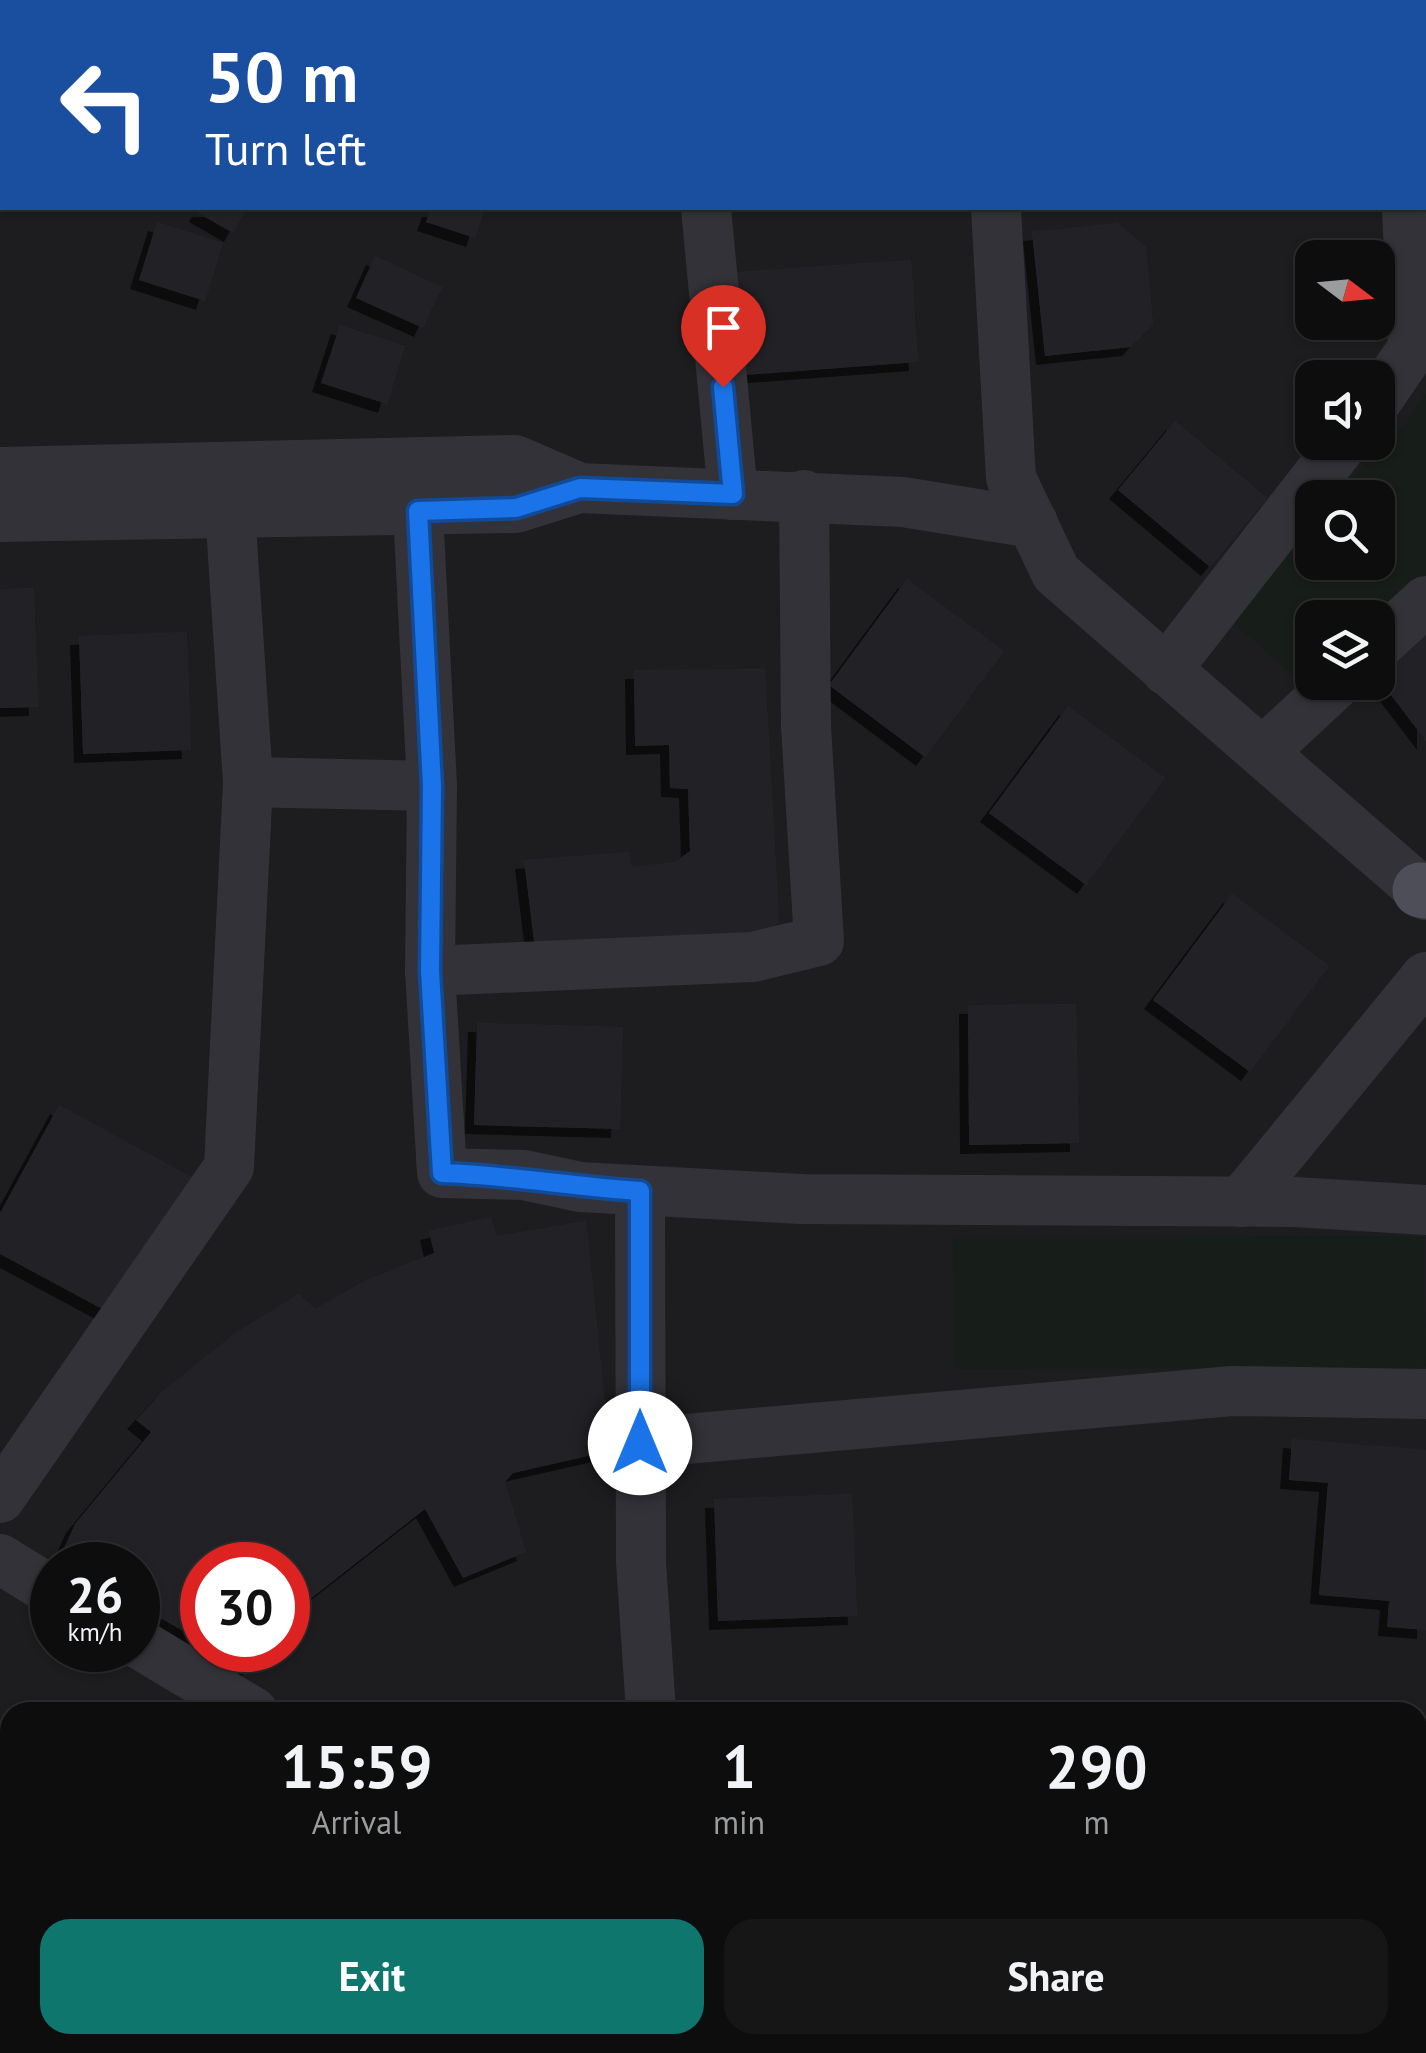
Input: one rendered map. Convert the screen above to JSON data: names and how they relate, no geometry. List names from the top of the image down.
{
  "north": "right",
  "page": {
    "turn": ["50 m", "Turn left"],
    "speed": "26 km/h",
    "limit": "30",
    "eta": [
      "15:59",
      "Arrival",
      "1",
      "min",
      "290",
      "m"
    ],
    "buttons": ["Exit", "Share"]
  }
}
